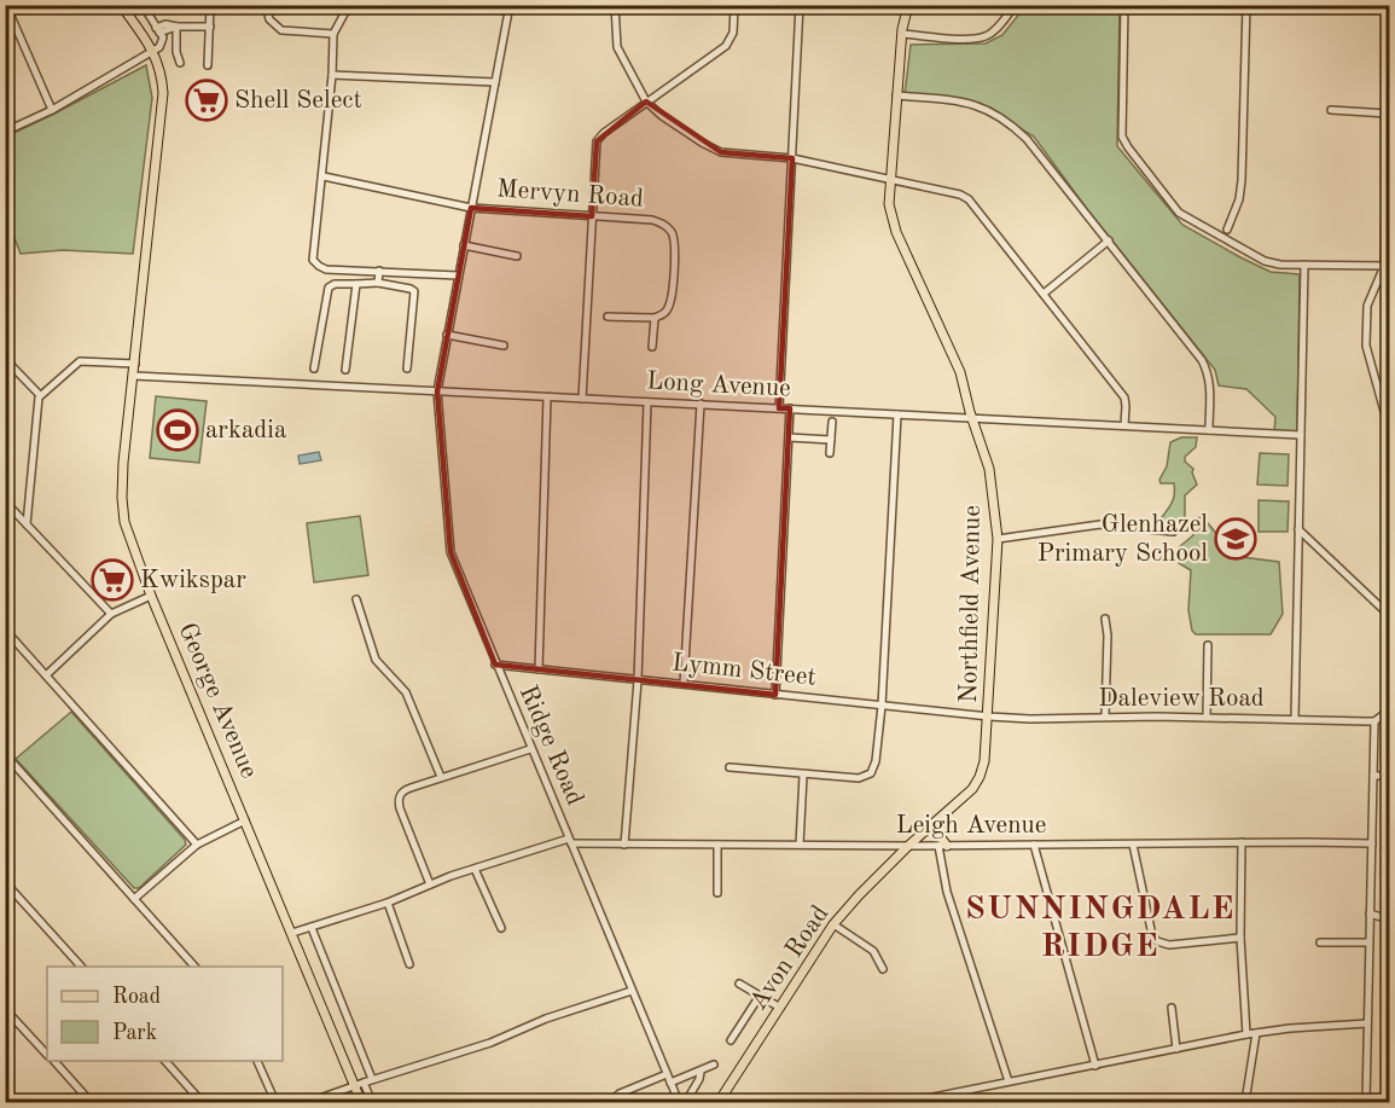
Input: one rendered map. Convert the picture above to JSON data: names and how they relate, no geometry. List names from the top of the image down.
{
  "streets": {
    "main road": ["Northfield Avenue", "George Avenue", "Avon Road"],
    "street": [
      "Mervyn Road",
      "Long Avenue",
      "Lymm Street",
      "Daleview Road",
      "Ridge Road",
      "Leigh Avenue"
    ]
  },
  "crossings": [
    ["Mervyn Road", "Ridge Road"],
    ["Long Avenue", "Northfield Avenue"],
    ["Long Avenue", "George Avenue"],
    ["Long Avenue", "Ridge Road"],
    ["Northfield Avenue", "Lymm Street"],
    ["Northfield Avenue", "Daleview Road"],
    ["Northfield Avenue", "Leigh Avenue"],
    ["Northfield Avenue", "Avon Road"],
    ["Lymm Street", "Daleview Road"],
    ["Lymm Street", "Ridge Road"],
    ["George Avenue", "Leigh Avenue"],
    ["Ridge Road", "Leigh Avenue"],
    ["Leigh Avenue", "Avon Road"]
  ],
  "districts": ["SUNNINGDALE RIDGE"],
  "places": {
    "supermarket": ["Shell Select", "Kwikspar"],
    "sports": ["arkadia"],
    "school or university": ["Glenhazel Primary School"]
  },
  "legend": ["Road", "Park"]
}
